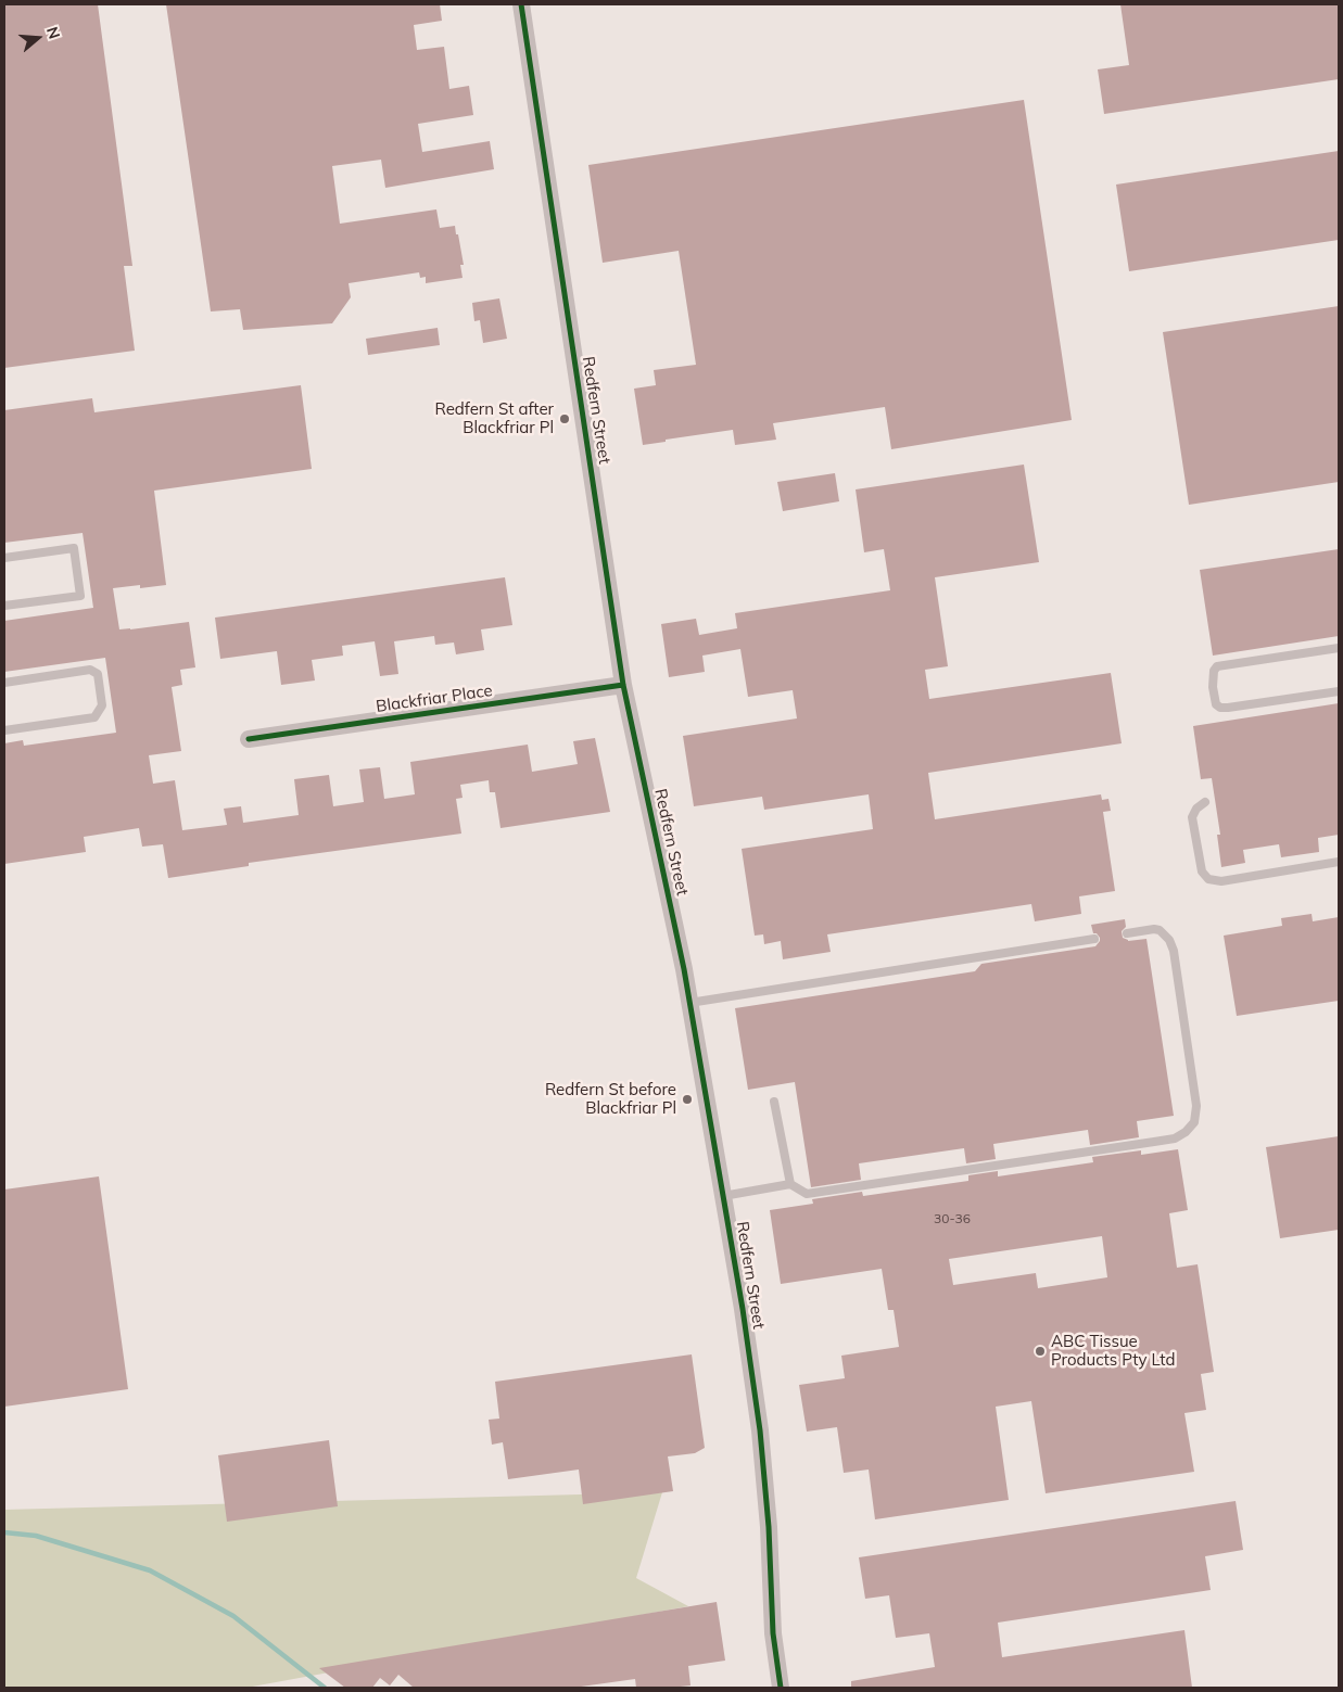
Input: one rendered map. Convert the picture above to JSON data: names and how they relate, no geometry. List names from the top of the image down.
{
  "streets": {
    "street": ["Redfern Street", "Blackfriar Place"]
  },
  "crossings": [
    ["Redfern Street", "Blackfriar Place"]
  ],
  "places": ["Redfern St after Blackfriar Pl", "Redfern St before Blackfriar Pl", "ABC Tissue Products Pty Ltd"],
  "house_numbers": ["30-36"],
  "north": "right"
}
